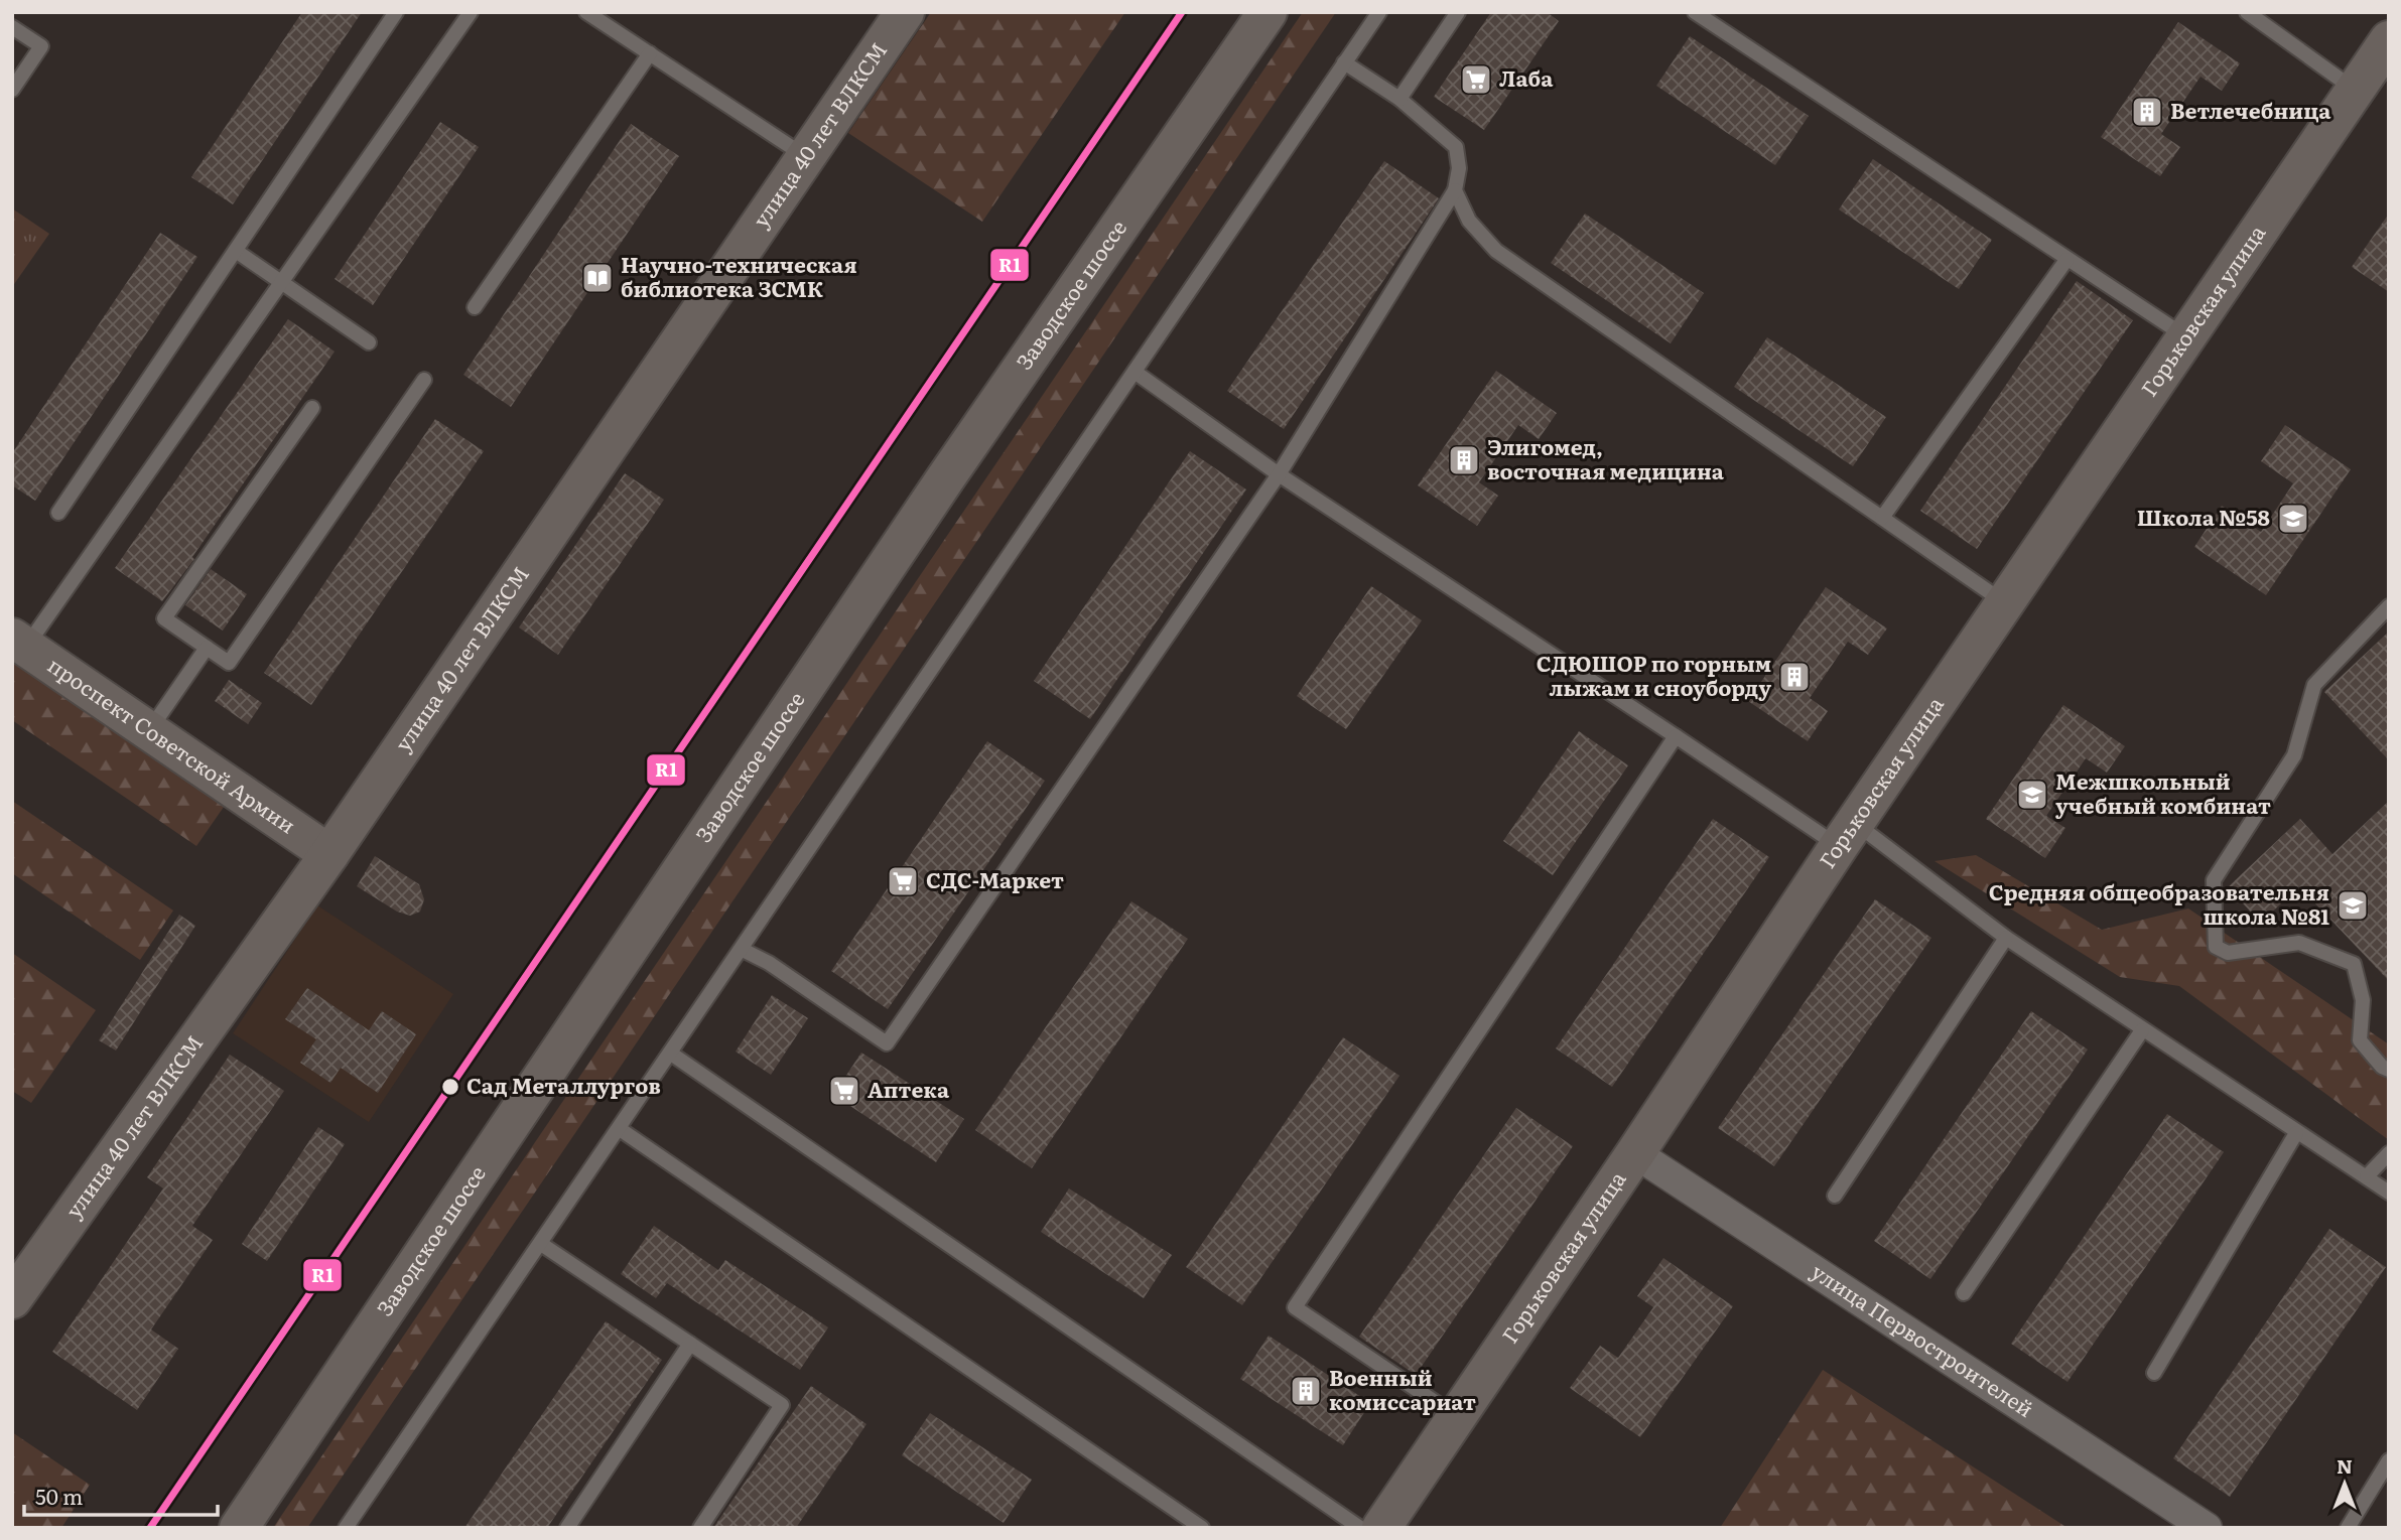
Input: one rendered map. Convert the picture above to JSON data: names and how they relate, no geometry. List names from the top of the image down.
{
  "streets": {
    "street": [
      "улица 40 лет ВЛКСМ",
      "Заводское шоссе",
      "Горьковская улица",
      "проспект Советской Армии",
      "улица Первостроителей"
    ]
  },
  "crossings": [
    ["улица 40 лет ВЛКСМ", "проспект Советской Армии"],
    ["Горьковская улица", "улица Первостроителей"]
  ],
  "places": {
    "supermarket": ["Лаба", "СДС-Маркет", "Аптека"],
    "building": [
      "Ветлечебница",
      "Элигомед, восточная медицина",
      "СДЮШОР по горным лыжам и сноуборду",
      "Военный комиссариат"
    ],
    "library": ["Научно-техническая библиотека ЗСМК"],
    "school or university": ["Школа №58", "Межшкольный учебный комбинат", "Средняя общеобразовательня школа №81"],
    "other": ["Сад Металлургов"]
  },
  "lines": ["transit line R1"],
  "scale_bar": "50 m",
  "north": "top"
}
